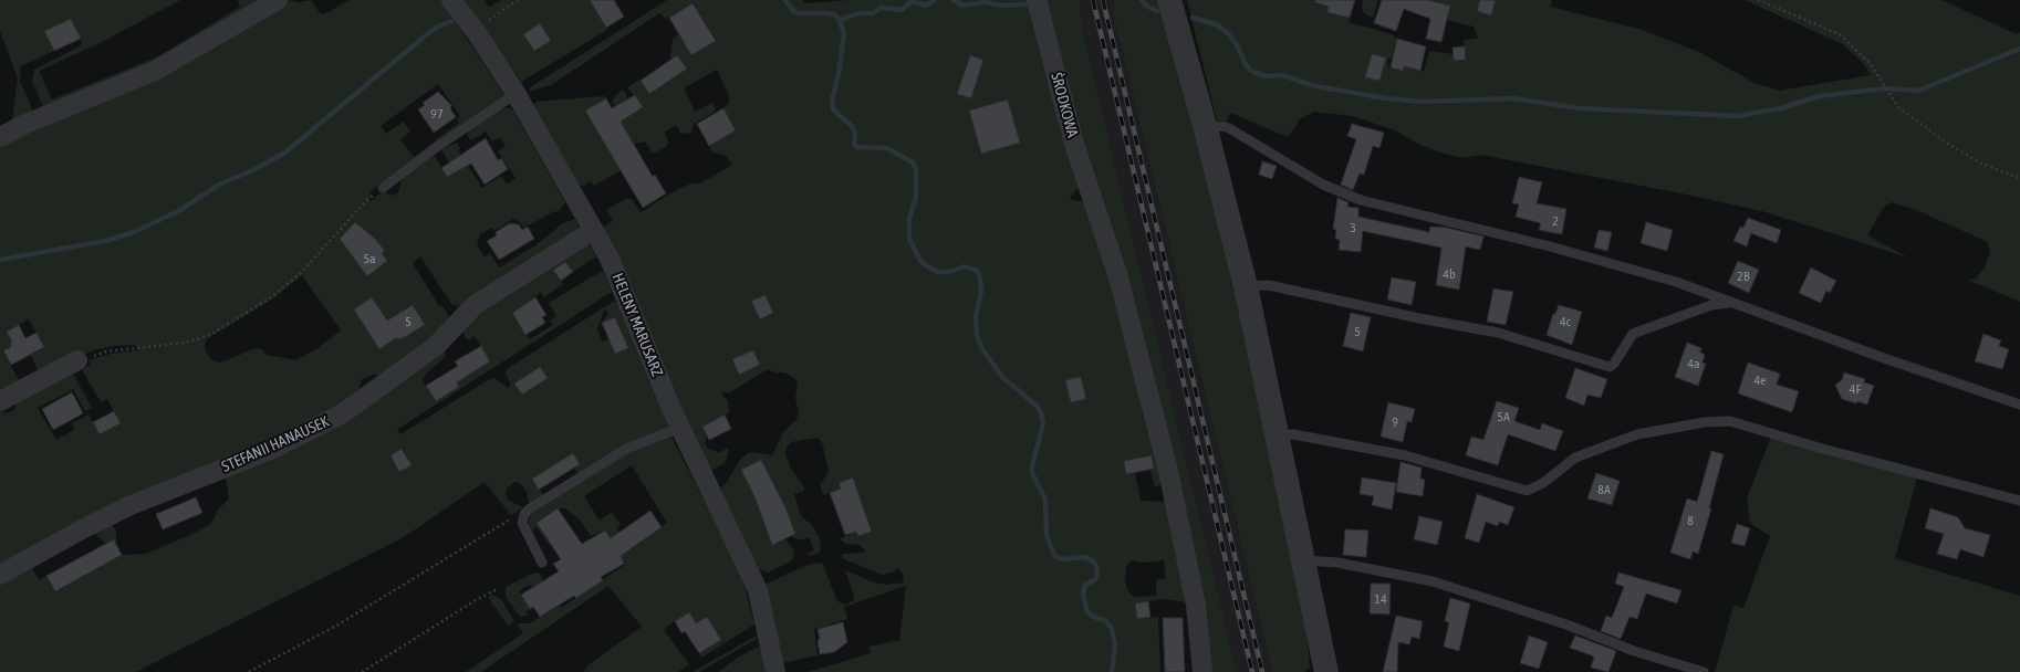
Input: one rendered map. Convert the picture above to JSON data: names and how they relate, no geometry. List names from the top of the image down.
{
  "streets": {
    "street": ["ŚRODKOWA", "HELENY MARUSARZ", "STEFANII HANAUSEK"]
  },
  "crossings": [
    ["HELENY MARUSARZ", "STEFANII HANAUSEK"]
  ],
  "house_numbers": [
    "97",
    "2",
    "3",
    "5a",
    "4b",
    "2B",
    "5",
    "4c",
    "5",
    "4a",
    "4e",
    "4F",
    "5A",
    "9",
    "8A",
    "8",
    "14"
  ]
}
